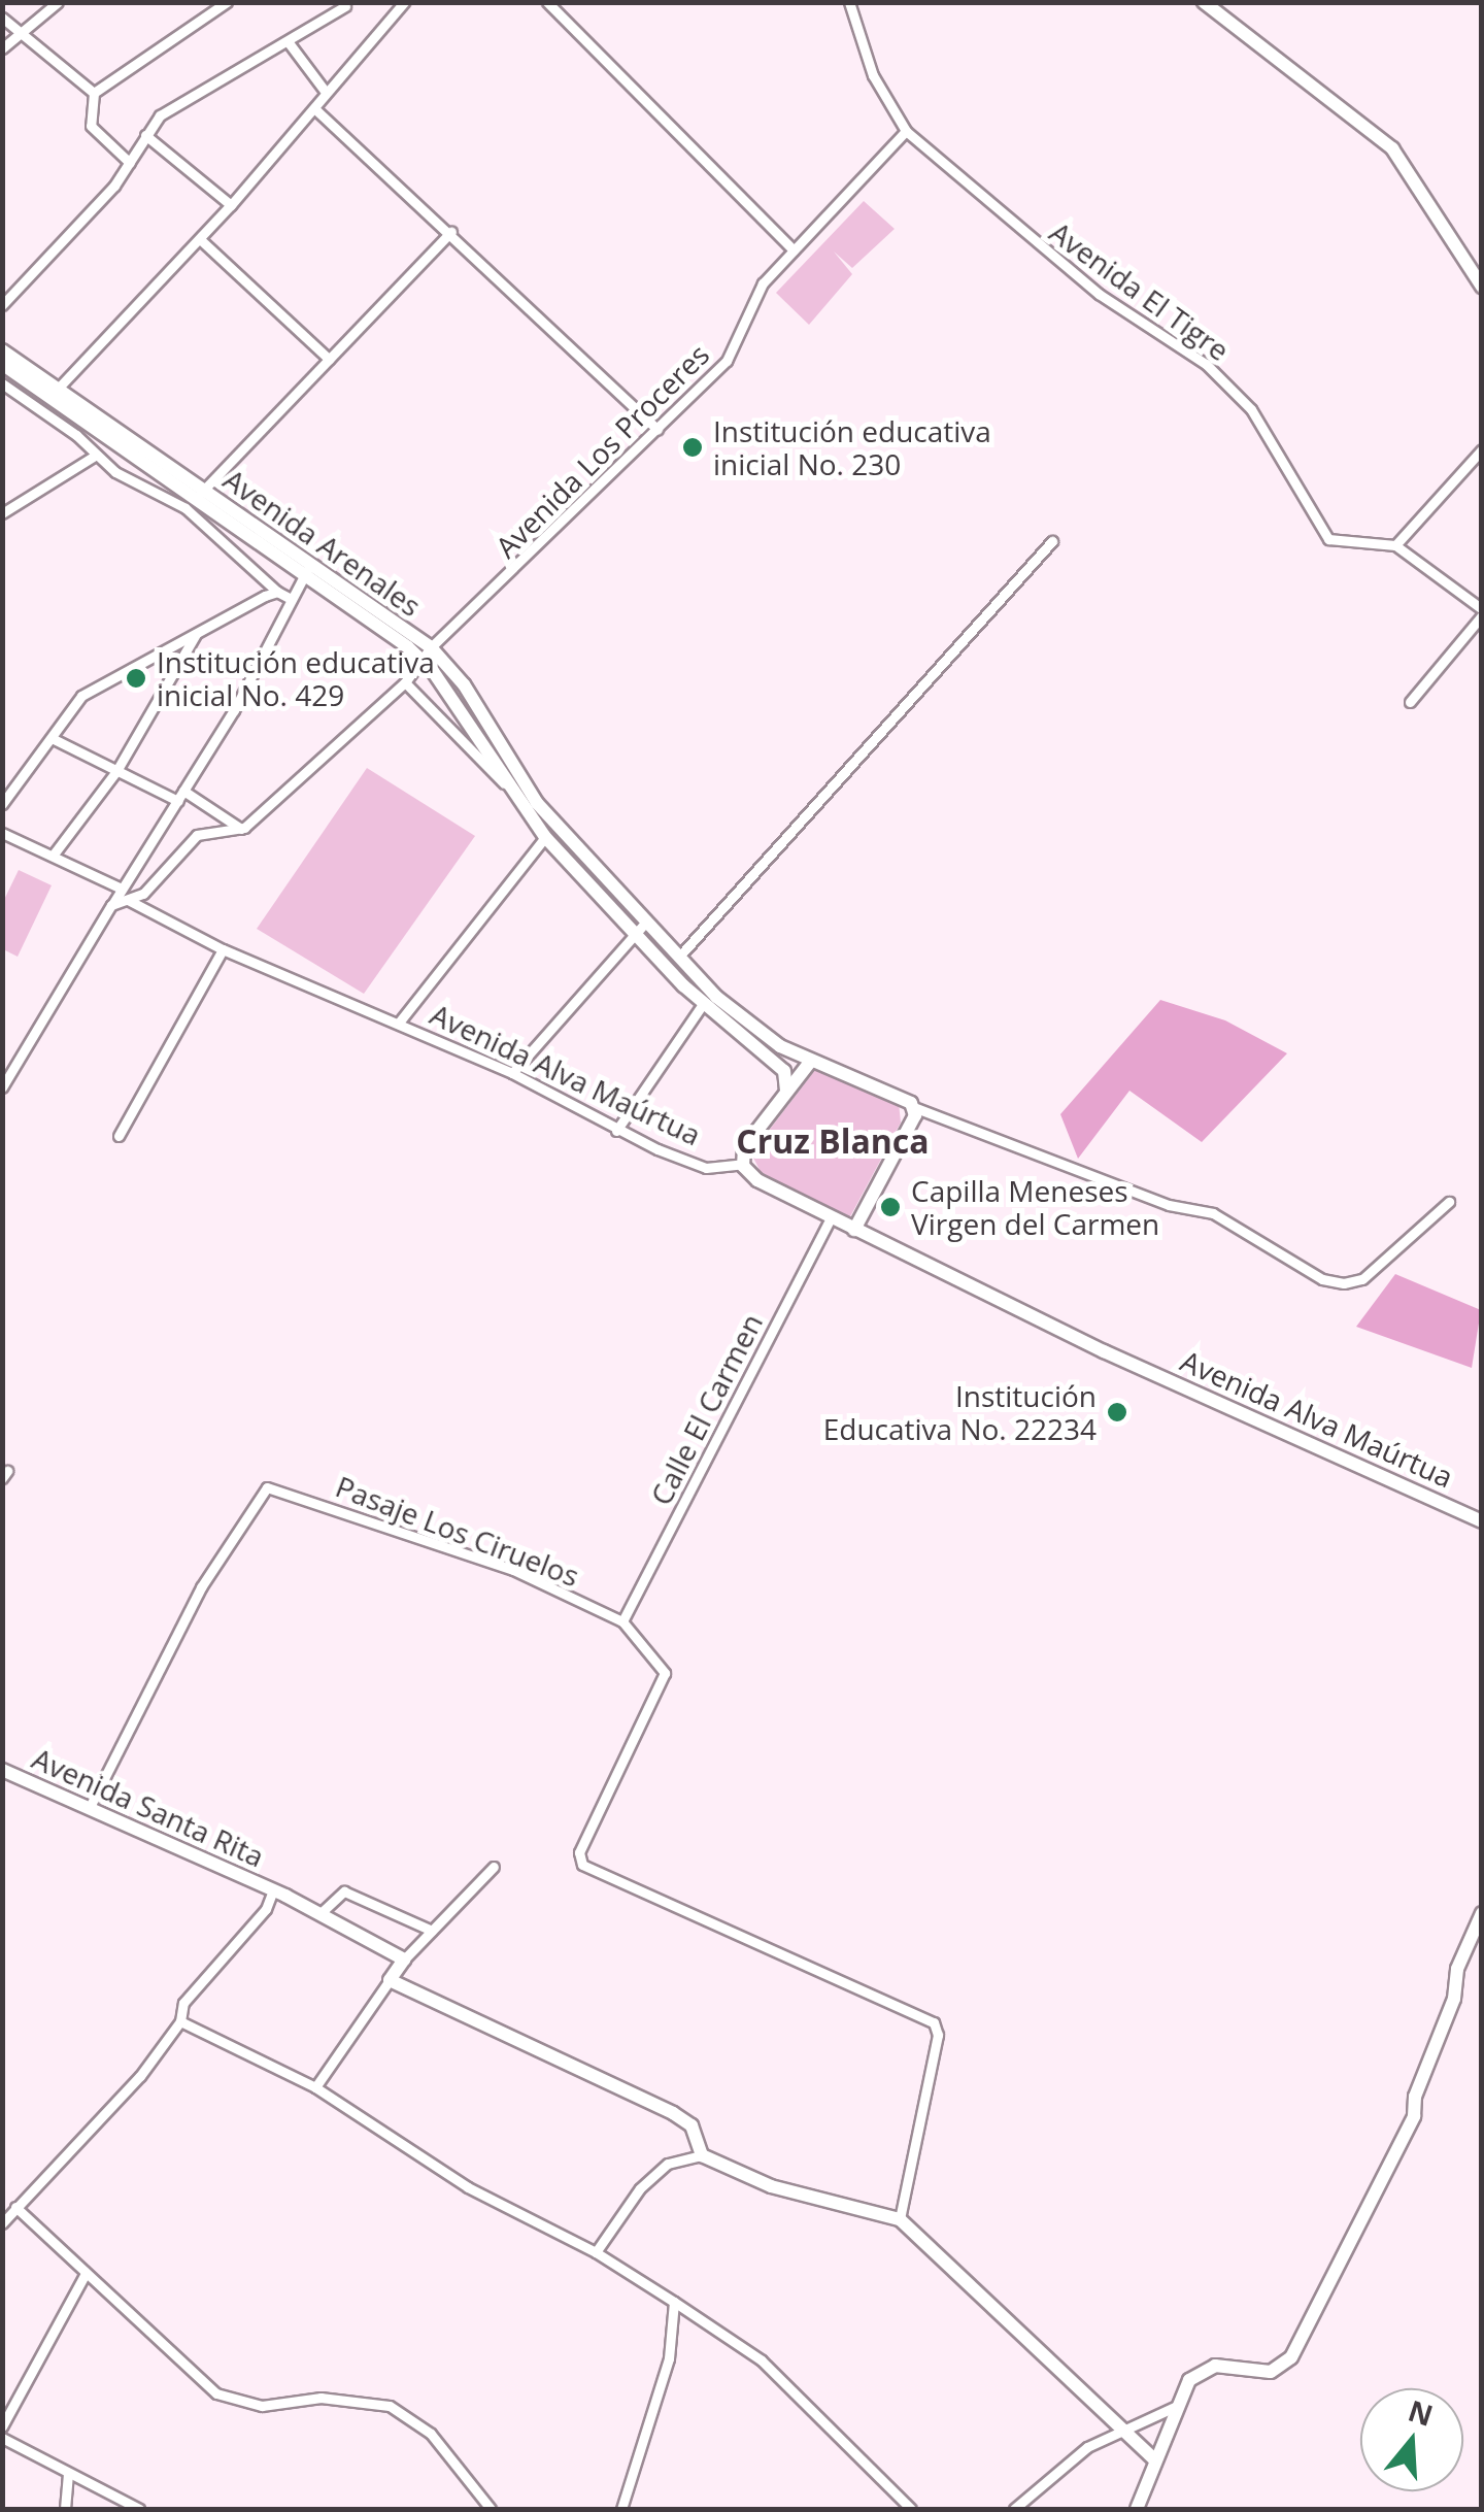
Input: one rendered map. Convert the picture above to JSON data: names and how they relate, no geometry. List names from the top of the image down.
{
  "streets": {
    "street": [
      "Avenida El Tigre",
      "Avenida Los Proceres",
      "Avenida Arenales",
      "Avenida Alva Maúrtua",
      "Calle El Carmen",
      "Pasaje Los Ciruelos",
      "Avenida Santa Rita"
    ]
  },
  "crossings": [
    ["Avenida El Tigre", "Avenida Los Proceres"],
    ["Avenida Los Proceres", "Avenida Arenales"],
    ["Avenida Alva Maúrtua", "Calle El Carmen"],
    ["Calle El Carmen", "Pasaje Los Ciruelos"],
    ["Pasaje Los Ciruelos", "Avenida Santa Rita"]
  ],
  "districts": ["Cruz Blanca"],
  "places": [
    "Institución educativa inicial No. 230",
    "Institución educativa inicial No. 429",
    "Capilla Meneses Virgen del Carmen",
    "Institución Educativa No. 22234"
  ],
  "north": "top"
}
